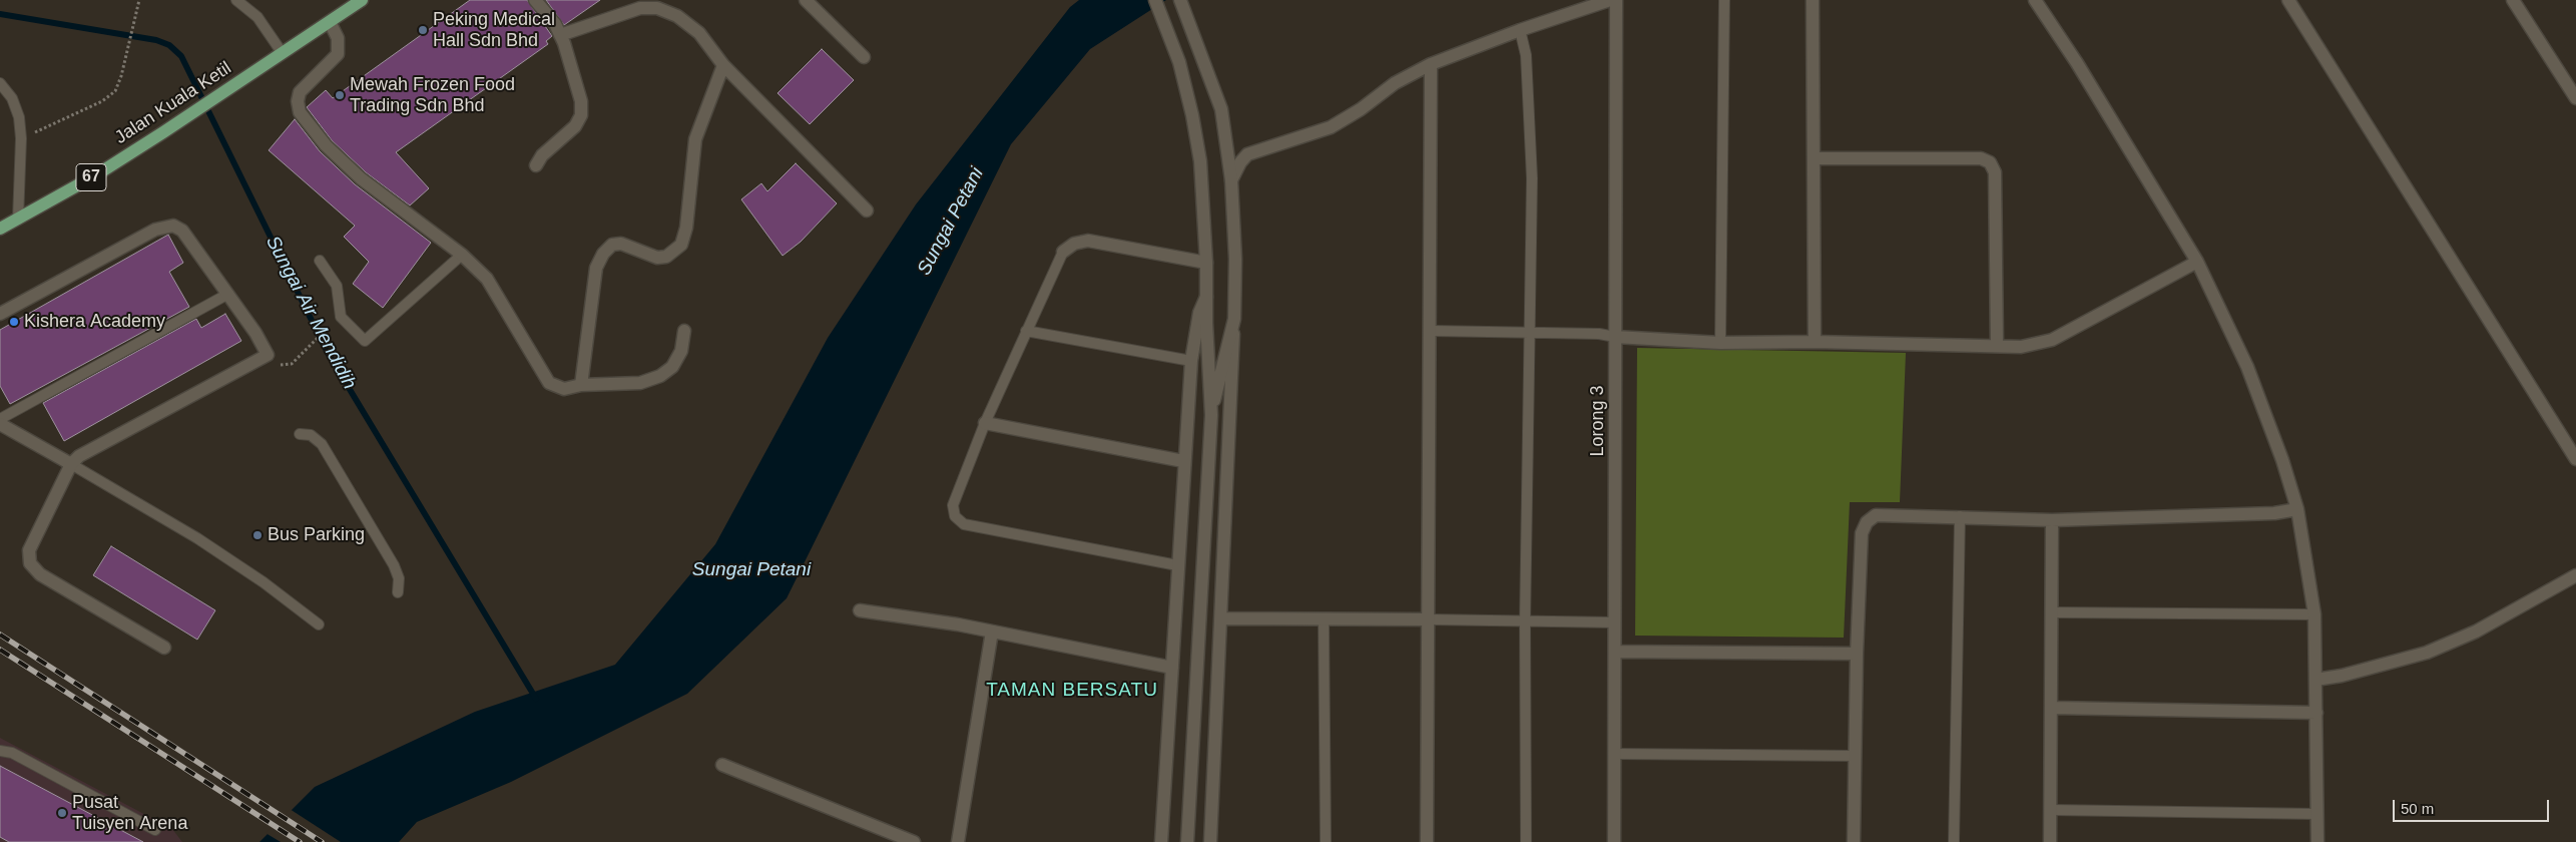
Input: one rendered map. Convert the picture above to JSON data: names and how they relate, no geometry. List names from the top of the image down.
{
  "streets": {
    "main road": ["Jalan Kuala Ketil", "67"],
    "street": ["Lorong 3"]
  },
  "districts": ["TAMAN BERSATU"],
  "water": ["Sungai Petani", "Sungai Air Mendidih"],
  "places": [
    "Peking Medical Hall Sdn Bhd",
    "Mewah Frozen Food Trading Sdn Bhd",
    "Kishera Academy",
    "Bus Parking",
    "Pusat Tuisyen Arena"
  ],
  "scale_bar": "50 m"
}
